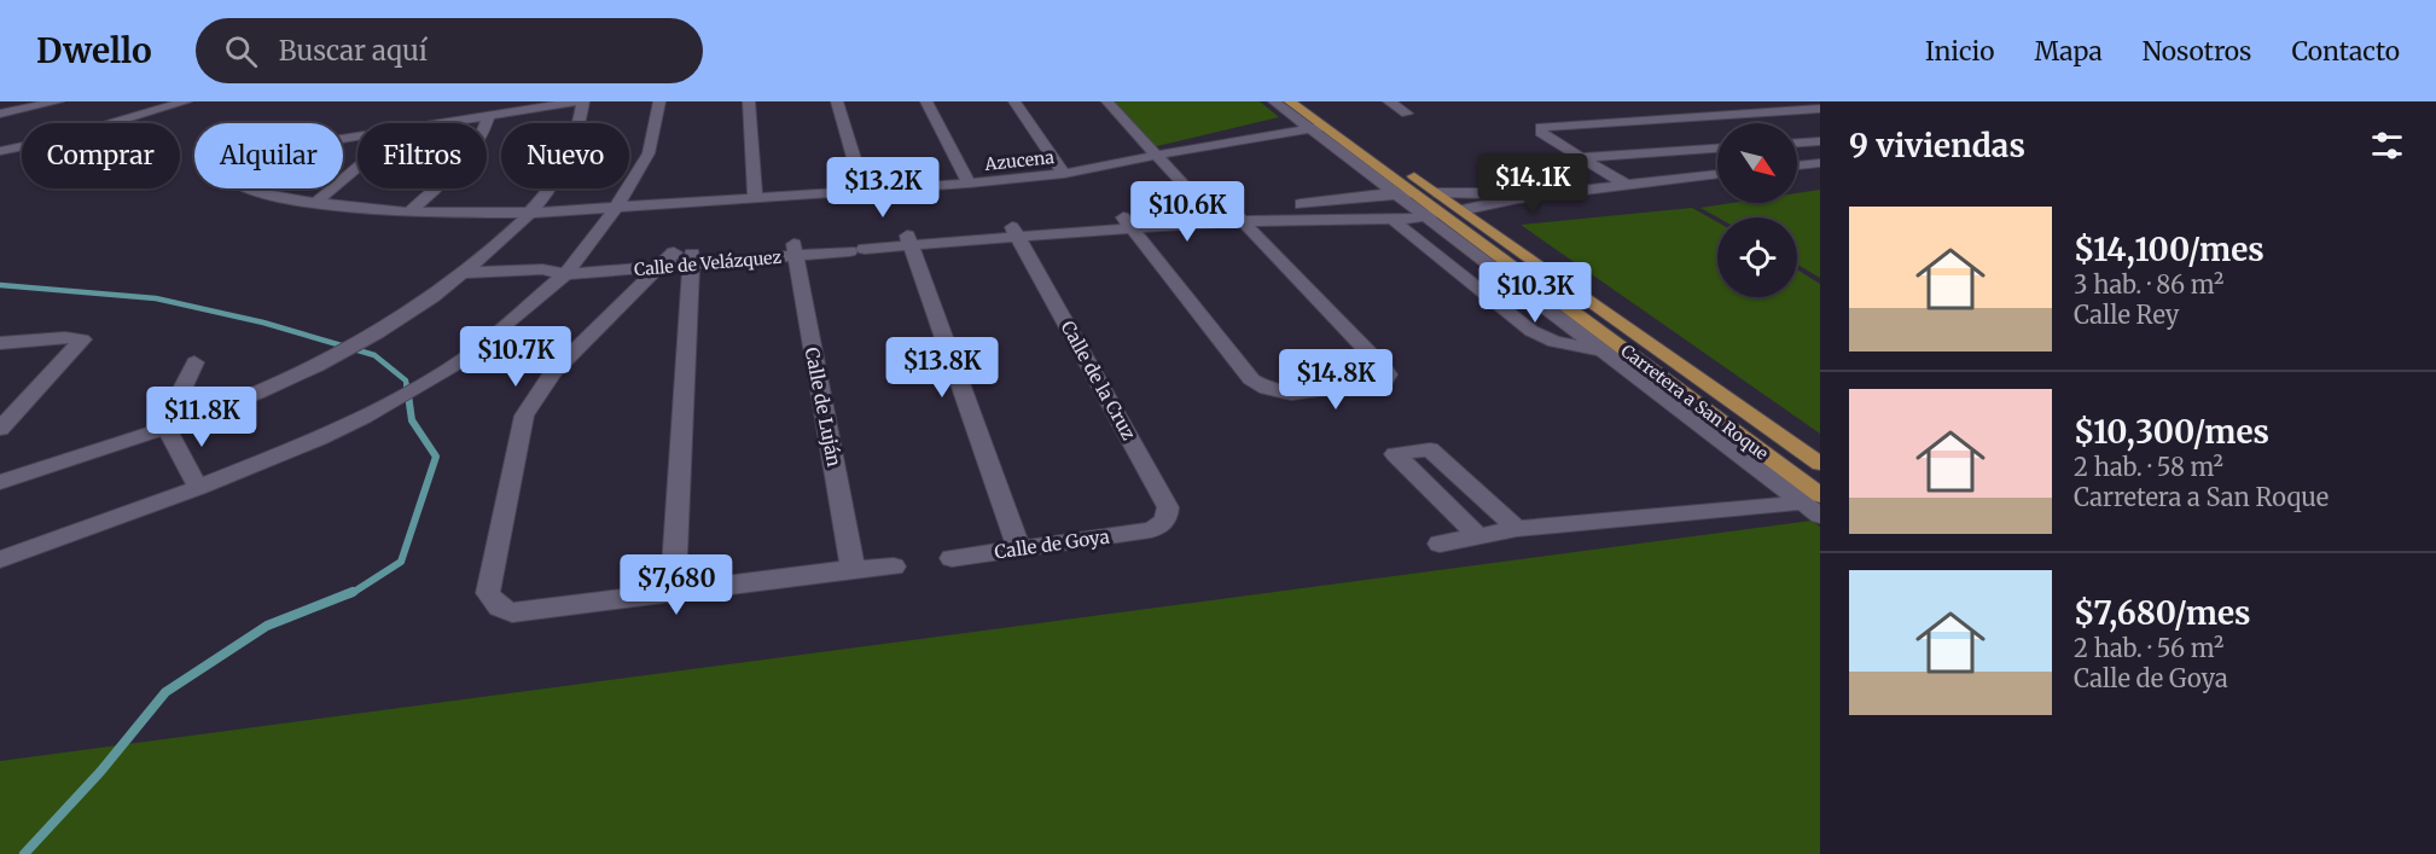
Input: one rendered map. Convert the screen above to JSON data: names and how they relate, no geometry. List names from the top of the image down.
{
  "streets": {
    "main road": ["Carretera a San Roque"],
    "street": [
      "Azucena",
      "Calle de Velázquez",
      "Calle de la Cruz",
      "Calle de Luján",
      "Calle de Goya"
    ]
  },
  "crossings": [
    ["Azucena", "Carretera a San Roque"],
    ["Calle de Velázquez", "Calle de la Cruz"],
    ["Calle de Velázquez", "Carretera a San Roque"],
    ["Calle de Velázquez", "Calle de Luján"],
    ["Calle de la Cruz", "Calle de Goya"]
  ],
  "north": "bottom right",
  "page": {
    "header": "Dwello",
    "search": "Buscar aquí",
    "nav": [
      "Inicio",
      "Mapa",
      "Nosotros",
      "Contacto"
    ],
    "heading": "9 viviendas",
    "chip": [
      "Comprar",
      "Alquilar",
      "Filtros",
      "Nuevo"
    ],
    "price": [
      "$14.1K",
      "$13.2K",
      "$10.6K",
      "$10.3K",
      "$10.7K",
      "$13.8K",
      "$14.8K",
      "$11.8K",
      "$7,680"
    ],
    "list": [
      {
        "name": "$14,100/mes",
        "note": "3 hab. · 86 m² · Calle Rey"
      },
      {
        "name": "$10,300/mes",
        "note": "2 hab. · 58 m² · Carretera a San Roque"
      },
      {
        "name": "$7,680/mes",
        "note": "2 hab. · 56 m² · Calle de Goya"
      }
    ]
  }
}
